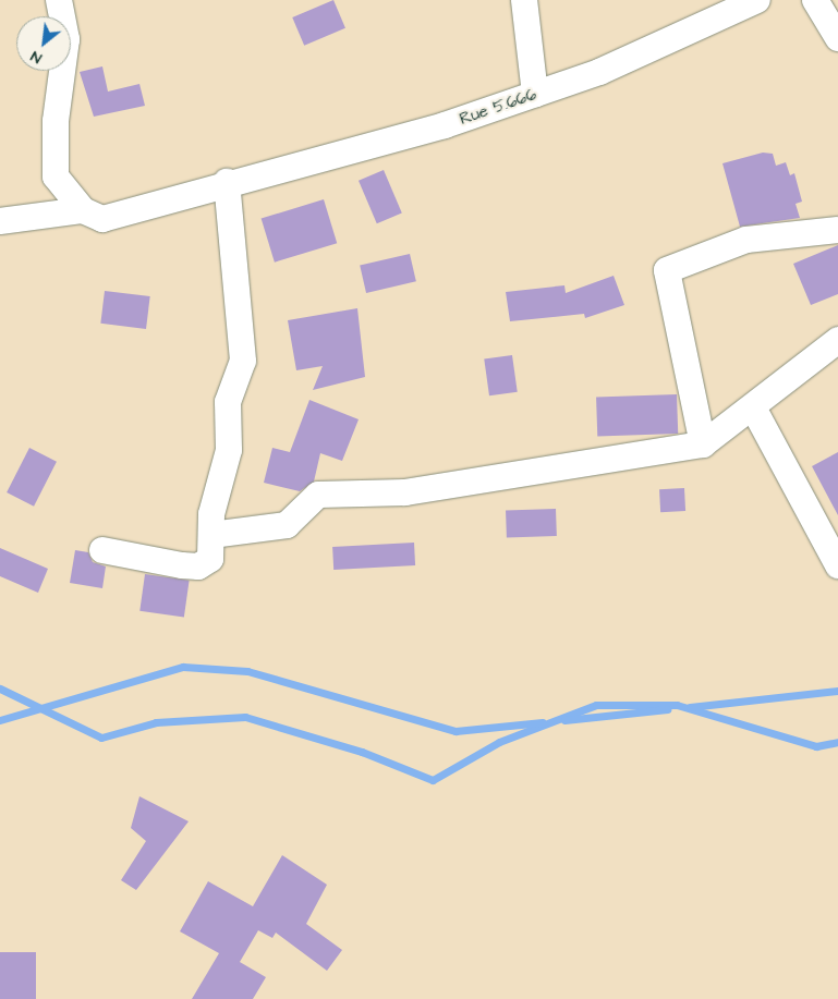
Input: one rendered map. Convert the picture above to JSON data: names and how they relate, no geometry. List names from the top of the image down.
{
  "streets": {
    "street": ["Rue 5.666"]
  },
  "north": "bottom left"
}
